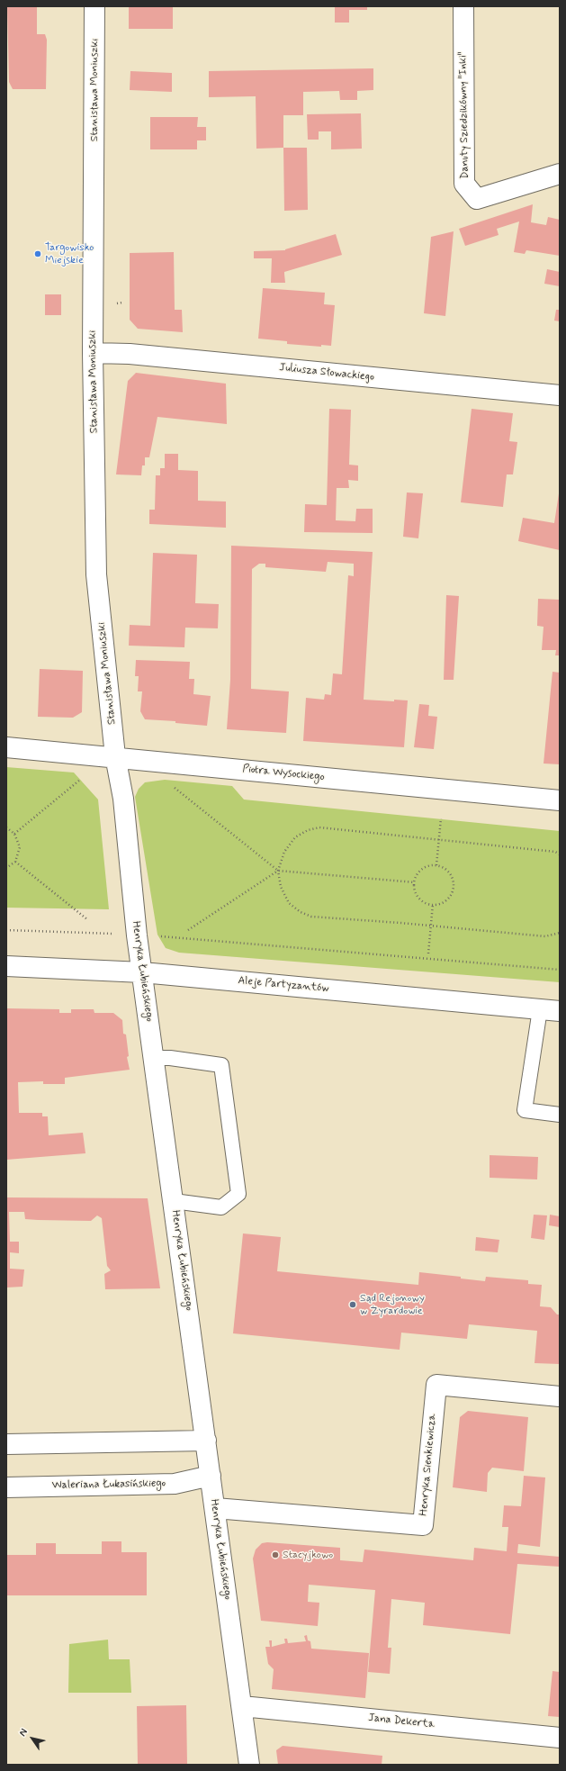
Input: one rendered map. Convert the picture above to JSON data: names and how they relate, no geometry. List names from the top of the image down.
{
  "streets": {
    "street": [
      "Stanisława Moniuszki",
      "Danuty Sziedzikówny \"Inki\"",
      "Juliusza Słowackiego",
      "Piotra Wysockiego",
      "Henryka Łubieńskiego",
      "Aleje Partyzantów",
      "Henryka Sienkiewicza",
      "Waleriana Łukasińskiego",
      "Jana Dekerta"
    ]
  },
  "crossings": [
    ["Stanisława Moniuszki", "Juliusza Słowackiego"],
    ["Stanisława Moniuszki", "Piotra Wysockiego"],
    ["Stanisława Moniuszki", "Henryka Łubieńskiego"],
    ["Piotra Wysockiego", "Henryka Łubieńskiego"],
    ["Henryka Łubieńskiego", "Aleje Partyzantów"],
    ["Henryka Łubieńskiego", "Henryka Sienkiewicza"],
    ["Henryka Łubieńskiego", "Waleriana Łukasińskiego"],
    ["Henryka Łubieńskiego", "Jana Dekerta"]
  ],
  "places": ["Targowisko Miejskie", "Sąd Rejonowy w Żyrardowie", "Stacyjkowo"],
  "north": "top left"
}
